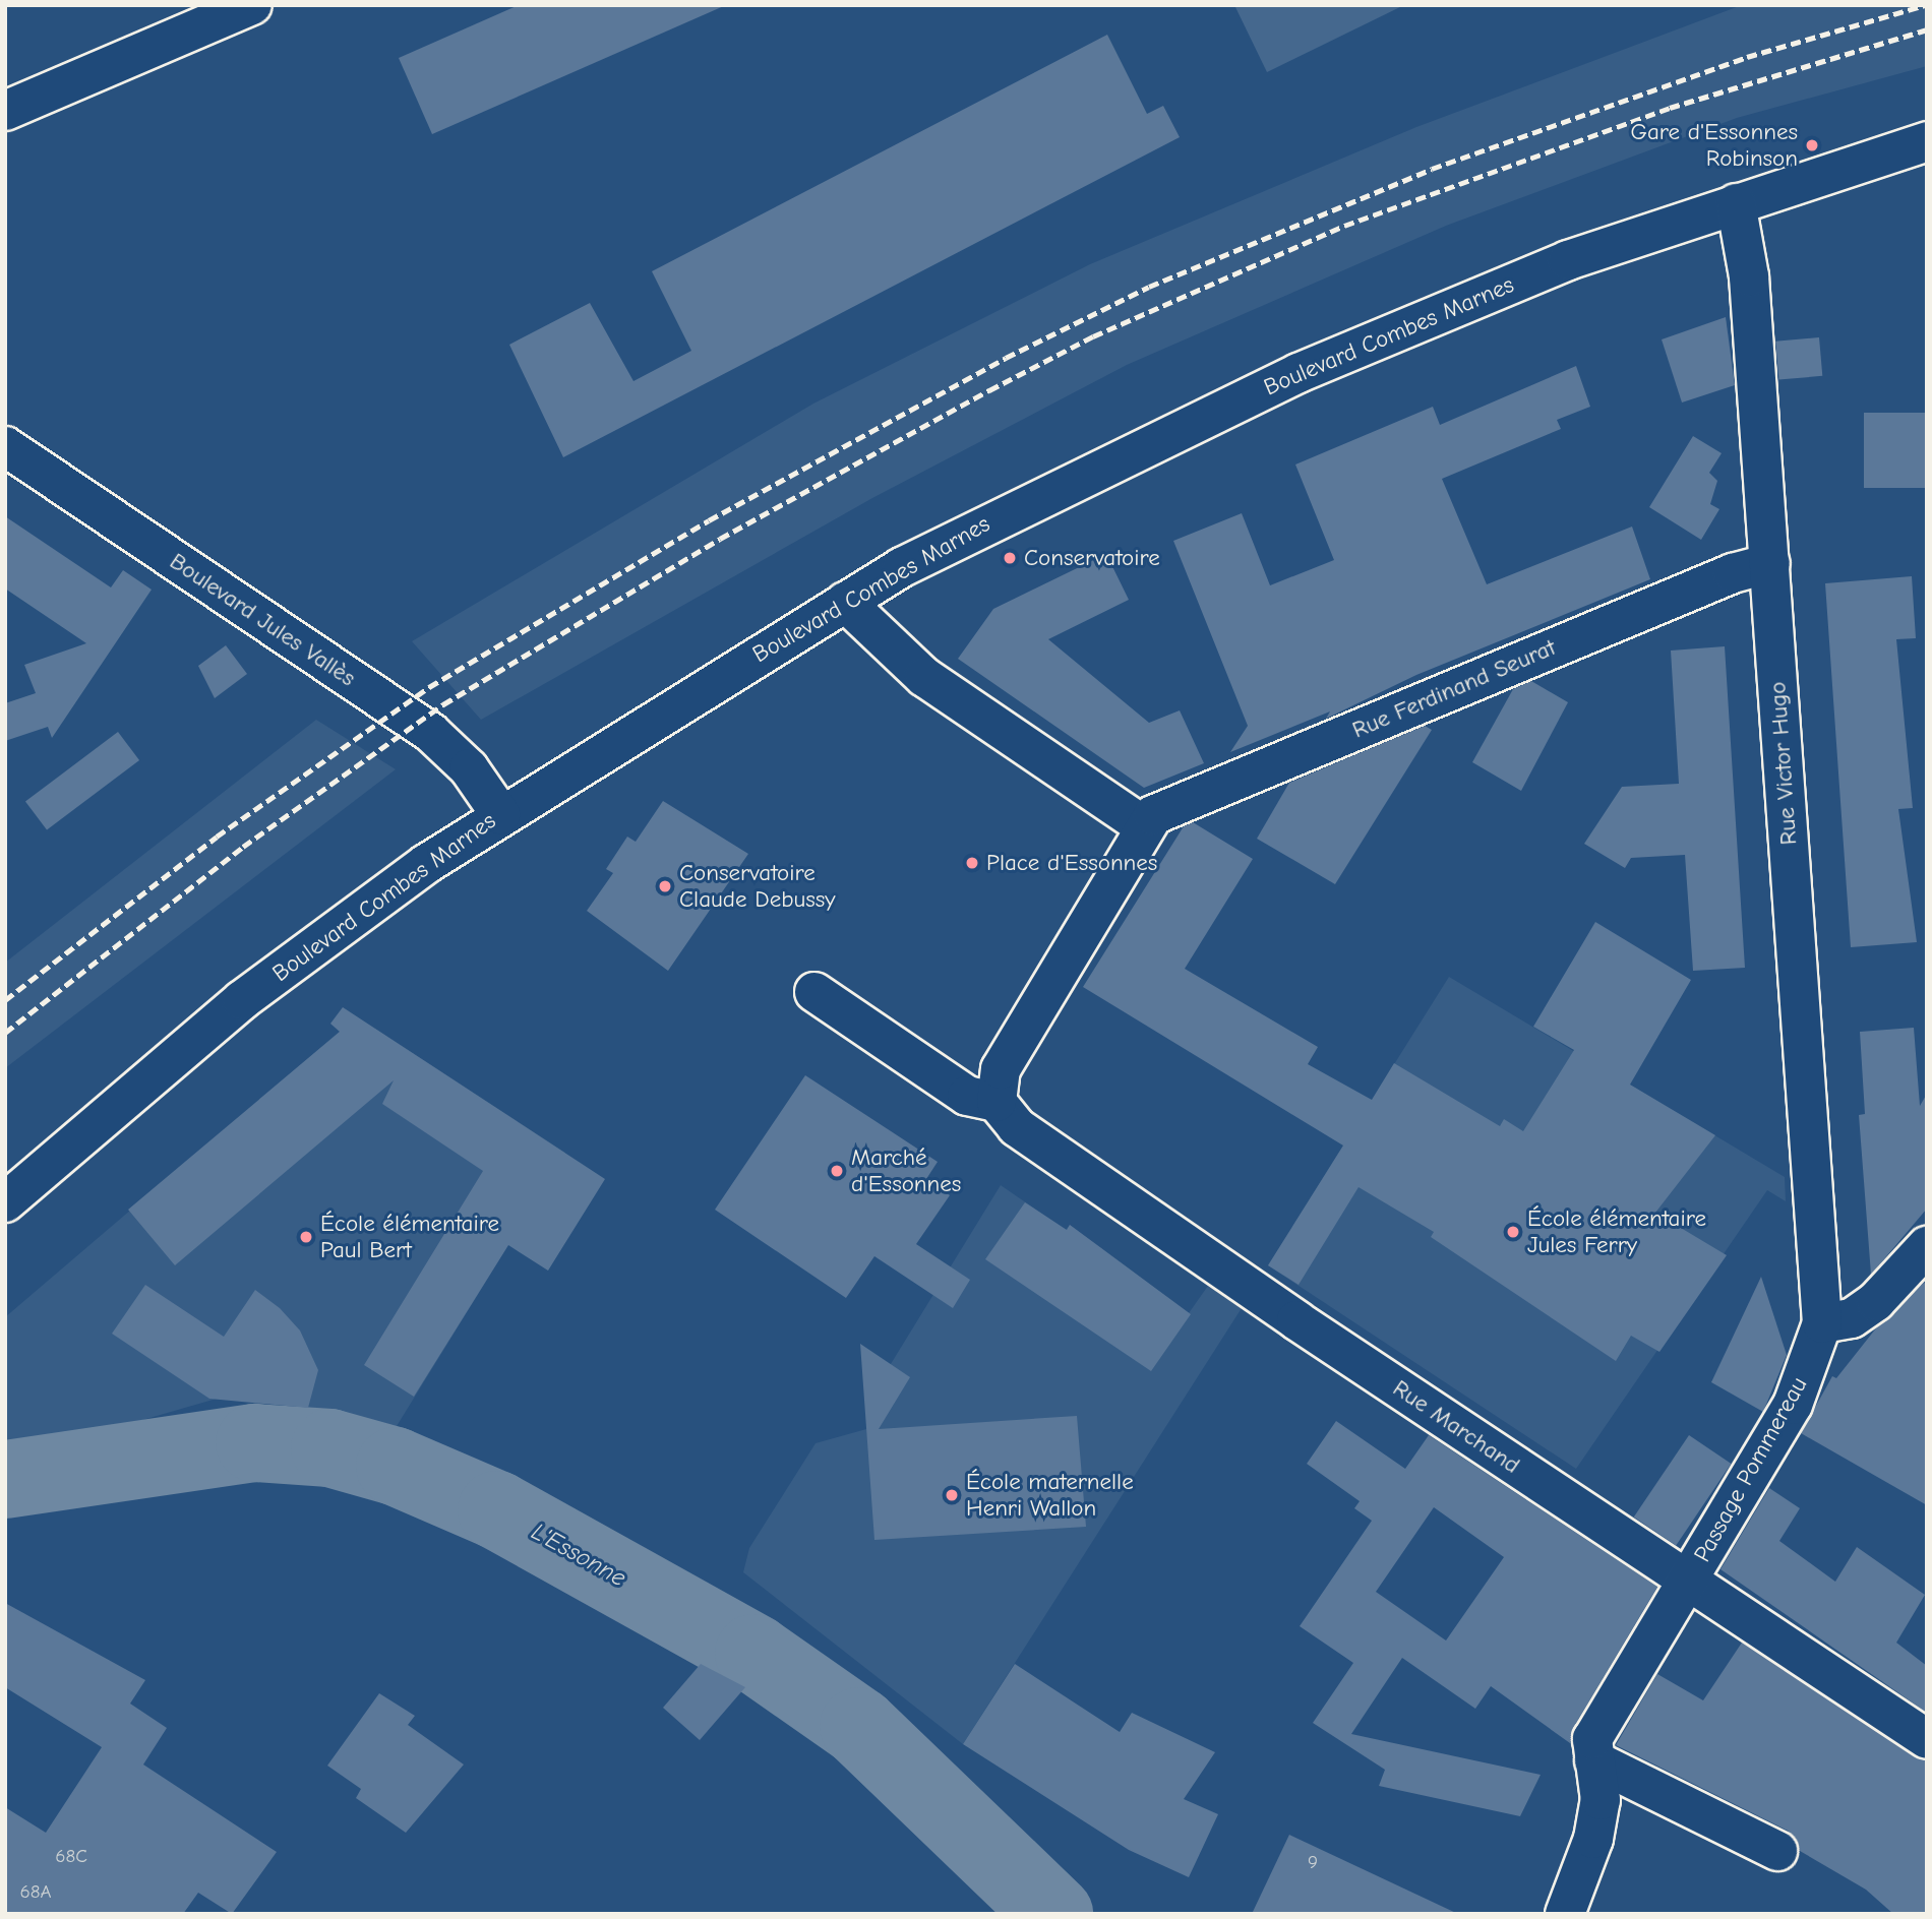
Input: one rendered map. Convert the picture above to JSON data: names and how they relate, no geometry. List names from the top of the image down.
{
  "streets": {
    "street": [
      "Boulevard Combes Marnes",
      "Boulevard Jules Vallès",
      "Rue Ferdinand Seurat",
      "Rue Victor Hugo",
      "Rue Marchand",
      "Passage Pommereau"
    ]
  },
  "crossings": [
    ["Boulevard Combes Marnes", "Boulevard Jules Vallès"],
    ["Boulevard Combes Marnes", "Rue Victor Hugo"],
    ["Rue Ferdinand Seurat", "Rue Victor Hugo"],
    ["Rue Victor Hugo", "Passage Pommereau"],
    ["Rue Marchand", "Passage Pommereau"]
  ],
  "water": ["L'Essonne"],
  "places": [
    "Gare d'Essonnes Robinson",
    "Conservatoire",
    "Place d'Essonnes",
    "Conservatoire Claude Debussy",
    "Marché d'Essonnes",
    "École élémentaire Jules Ferry",
    "École élémentaire Paul Bert",
    "École maternelle Henri Wallon"
  ],
  "house_numbers": ["68C", "9", "68A"]
}
